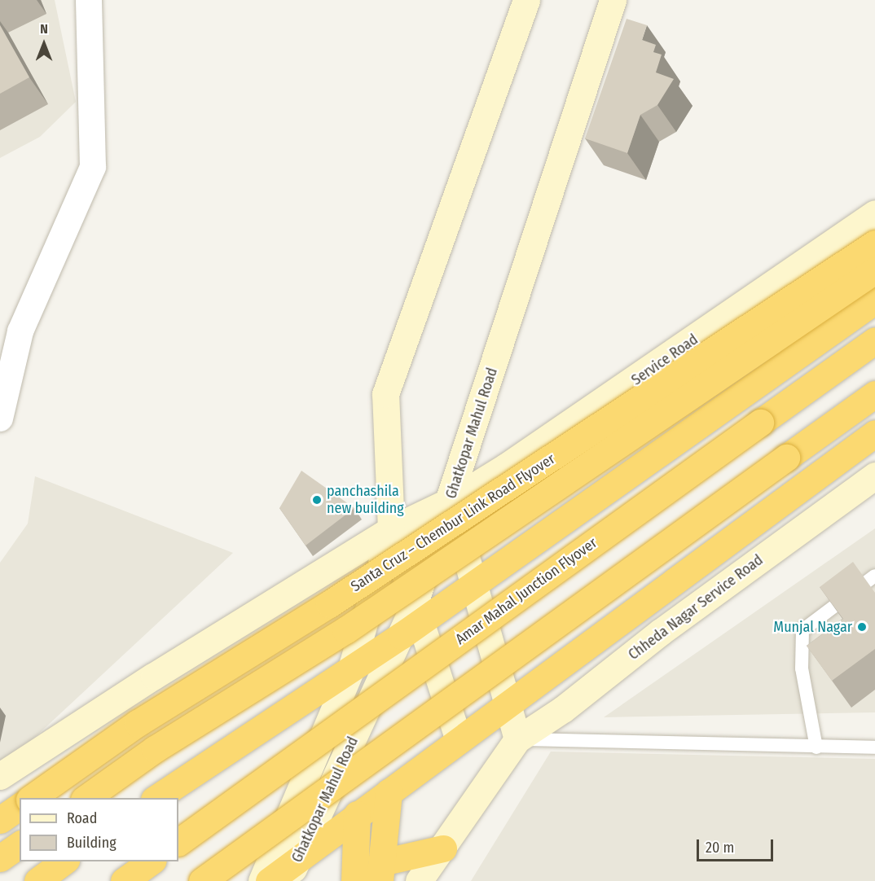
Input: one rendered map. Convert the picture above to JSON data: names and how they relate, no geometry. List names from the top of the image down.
{
  "streets": {
    "highway": ["Santa Cruz – Chembur Link Road Flyover", "Amar Mahal Junction Flyover"],
    "street": ["Service Road", "Ghatkopar Mahul Road", "Chheda Nagar Service Road"]
  },
  "crossings": [
    ["Service Road", "Ghatkopar Mahul Road"]
  ],
  "places": ["panchashila new building", "Munjal Nagar"],
  "legend": ["Road", "Building"],
  "scale_bar": "20 m",
  "north": "top"
}
